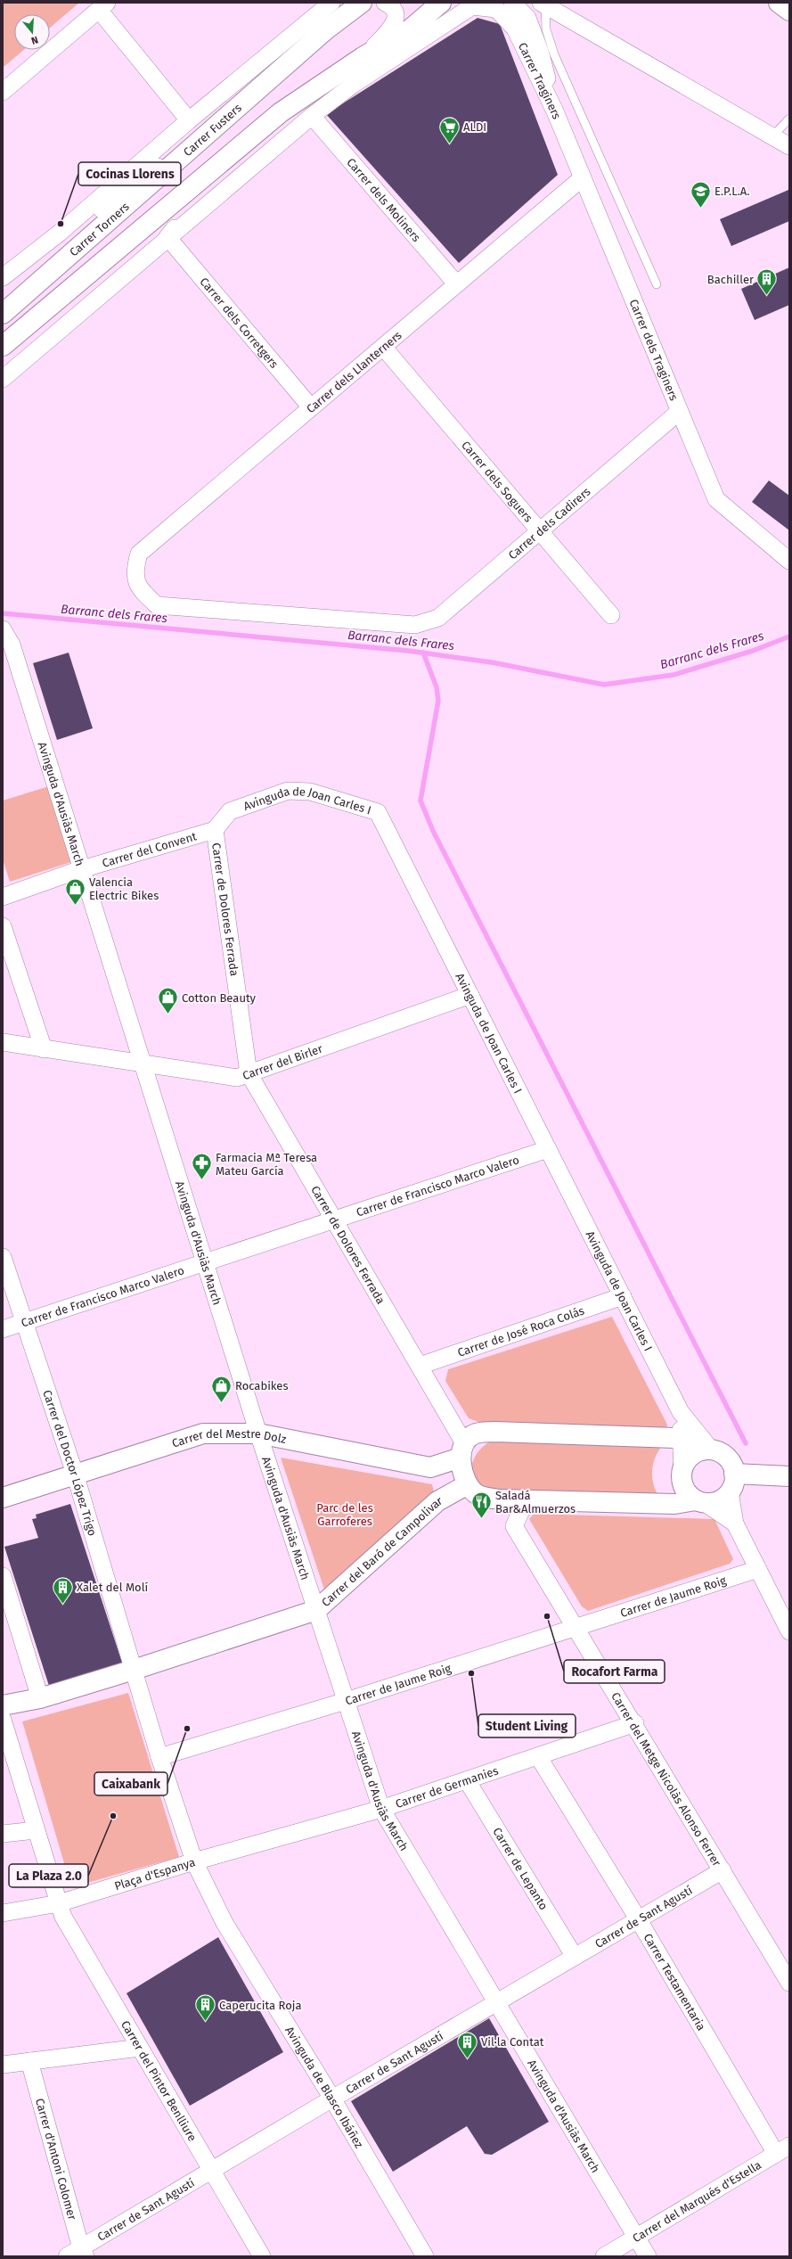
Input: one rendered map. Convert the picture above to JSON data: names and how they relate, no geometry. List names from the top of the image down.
{
  "streets": {
    "street": [
      "Carrer Traginers",
      "Carrer Fusters",
      "Carrer dels Moliners",
      "Carrer Torners",
      "Carrer dels Corretgers",
      "Carrer dels Traginers",
      "Carrer dels Llanterners",
      "Carrer dels Soguers",
      "Carrer dels Cadirers",
      "Avinguda d'Ausiàs March",
      "Avinguda de Joan Carles I",
      "Carrer del Convent",
      "Carrer de Dolores Ferrada",
      "Carrer del Birler",
      "Carrer de Francisco Marco Valero",
      "Carrer de José Roca Colás",
      "Carrer del Mestre Dolz",
      "Carrer del Doctor López Trigo",
      "Carrer del Baró de Campolivar",
      "Carrer de Jaume Roig",
      "Carrer del Metge Nicolàs Alonso Ferrer",
      "Carrer de Germanies",
      "Carrer de Lepanto",
      "Plaça d'Espanya",
      "Carrer de Sant Agustí",
      "Carrer Testamentaria",
      "Carrer del Pintor Benlliure",
      "Avinguda de Blasco Ibáñez",
      "Carrer d'Antoni Colomer",
      "Carrer del Marqués d'Estella"
    ]
  },
  "crossings": [
    ["Carrer Traginers", "Carrer dels Traginers"],
    ["Carrer Fusters", "Carrer Torners"],
    ["Carrer dels Moliners", "Carrer dels Llanterners"],
    ["Carrer dels Corretgers", "Carrer dels Llanterners"],
    ["Carrer dels Traginers", "Carrer dels Llanterners"],
    ["Carrer dels Traginers", "Carrer dels Cadirers"],
    ["Carrer dels Llanterners", "Carrer dels Soguers"],
    ["Carrer dels Llanterners", "Carrer dels Cadirers"],
    ["Carrer dels Soguers", "Carrer dels Cadirers"],
    ["Avinguda d'Ausiàs March", "Carrer del Convent"],
    ["Avinguda d'Ausiàs March", "Carrer del Birler"],
    ["Avinguda d'Ausiàs March", "Carrer de Francisco Marco Valero"],
    ["Avinguda d'Ausiàs March", "Carrer del Mestre Dolz"],
    ["Avinguda d'Ausiàs March", "Carrer del Baró de Campolivar"],
    ["Avinguda d'Ausiàs March", "Carrer de Jaume Roig"],
    ["Avinguda d'Ausiàs March", "Carrer de Germanies"],
    ["Avinguda d'Ausiàs March", "Carrer de Sant Agustí"],
    ["Avinguda d'Ausiàs March", "Carrer del Marqués d'Estella"],
    ["Avinguda de Joan Carles I", "Carrer del Convent"],
    ["Avinguda de Joan Carles I", "Carrer de Dolores Ferrada"],
    ["Avinguda de Joan Carles I", "Carrer del Birler"],
    ["Avinguda de Joan Carles I", "Carrer de Francisco Marco Valero"],
    ["Avinguda de Joan Carles I", "Carrer de José Roca Colás"],
    ["Carrer del Convent", "Carrer de Dolores Ferrada"],
    ["Carrer de Dolores Ferrada", "Carrer del Birler"],
    ["Carrer de Dolores Ferrada", "Carrer de Francisco Marco Valero"],
    ["Carrer de Dolores Ferrada", "Carrer de José Roca Colás"],
    ["Carrer de Dolores Ferrada", "Carrer del Mestre Dolz"],
    ["Carrer de Francisco Marco Valero", "Carrer del Doctor López Trigo"],
    ["Carrer del Mestre Dolz", "Carrer del Doctor López Trigo"],
    ["Carrer del Doctor López Trigo", "Carrer del Baró de Campolivar"],
    ["Carrer del Doctor López Trigo", "Plaça d'Espanya"],
    ["Carrer del Baró de Campolivar", "Plaça d'Espanya"],
    ["Carrer de Jaume Roig", "Carrer del Metge Nicolàs Alonso Ferrer"],
    ["Carrer de Jaume Roig", "Plaça d'Espanya"],
    ["Carrer del Metge Nicolàs Alonso Ferrer", "Carrer de Germanies"],
    ["Carrer del Metge Nicolàs Alonso Ferrer", "Carrer de Sant Agustí"],
    ["Carrer de Germanies", "Carrer de Lepanto"],
    ["Carrer de Germanies", "Plaça d'Espanya"],
    ["Carrer de Germanies", "Carrer Testamentaria"],
    ["Carrer de Germanies", "Avinguda de Blasco Ibáñez"],
    ["Carrer de Lepanto", "Carrer de Sant Agustí"],
    ["Plaça d'Espanya", "Carrer del Pintor Benlliure"],
    ["Plaça d'Espanya", "Avinguda de Blasco Ibáñez"],
    ["Carrer de Sant Agustí", "Carrer Testamentaria"],
    ["Carrer de Sant Agustí", "Carrer del Pintor Benlliure"],
    ["Carrer de Sant Agustí", "Avinguda de Blasco Ibáñez"],
    ["Carrer de Sant Agustí", "Carrer d'Antoni Colomer"],
    ["Carrer Testamentaria", "Carrer del Marqués d'Estella"]
  ],
  "water": ["Barranc dels Frares"],
  "parks": ["Parc de les Garroferes"],
  "places": {
    "supermarket": ["ALDI"],
    "school or university": ["E.P.L.A."],
    "other": [
      "Cocinas Llorens",
      "Rocafort Farma",
      "Student Living",
      "Caixabank",
      "La Plaza 2.0"
    ],
    "building": [
      "Bachiller",
      "Xalet del Molí",
      "Caperucita Roja",
      "Vil·la Contat"
    ],
    "shop": ["Valencia Electric Bikes", "Cotton Beauty", "Rocabikes"],
    "pharmacy": ["Farmacia Mª Teresa Mateu García"],
    "restaurant": ["Saladá Bar&Almuerzos"]
  },
  "north": "bottom"
}
